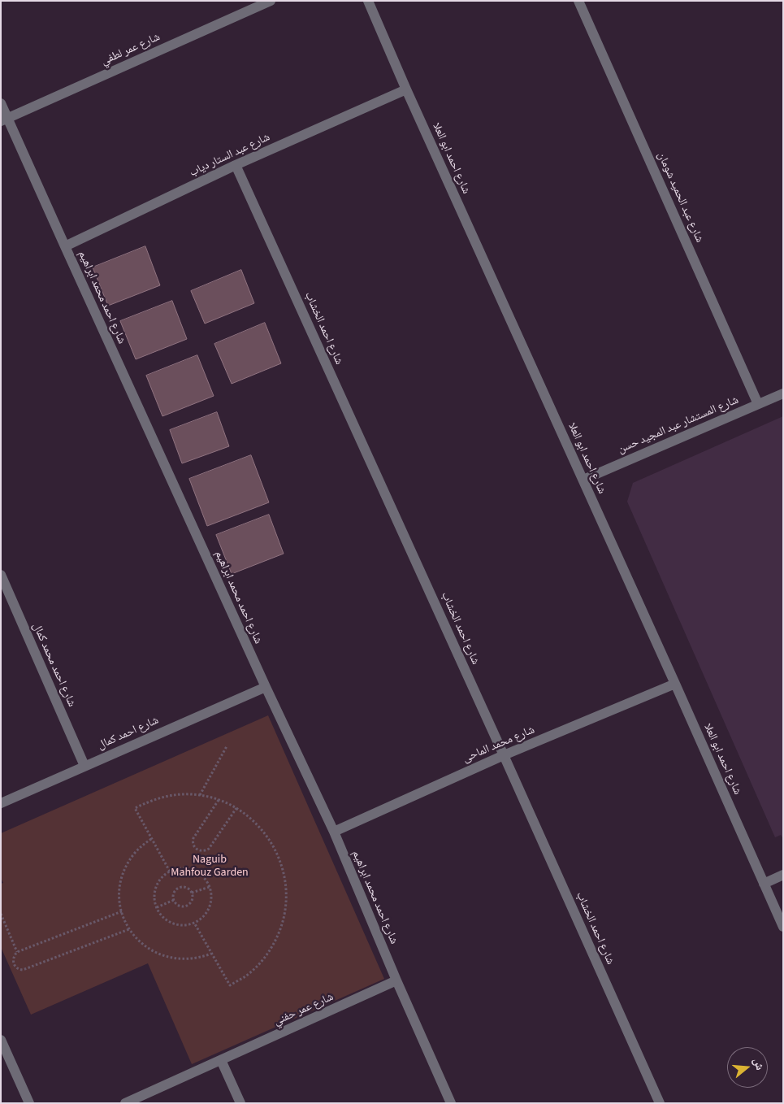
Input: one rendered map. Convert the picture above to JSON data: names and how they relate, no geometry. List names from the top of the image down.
{
  "streets": {
    "street": [
      "شارع عمر لطفي",
      "شارع عبد الستار دياب",
      "شارع احمد ابو العلا",
      "شارع عبد الحميد شومان",
      "شارع احمد محمد ابراهيم",
      "شارع احمد الخشاب",
      "شارع المستشار عبد المجيد حسن",
      "شارع احمد محمد كمال",
      "شارع احمد كمال",
      "شارع محمد الماحى",
      "شارع عمر حفني"
    ]
  },
  "crossings": [
    ["شارع عمر لطفي", "شارع احمد محمد ابراهيم"],
    ["شارع عبد الستار دياب", "شارع احمد ابو العلا"],
    ["شارع عبد الستار دياب", "شارع احمد محمد ابراهيم"],
    ["شارع عبد الستار دياب", "شارع احمد الخشاب"],
    ["شارع احمد ابو العلا", "شارع المستشار عبد المجيد حسن"],
    ["شارع احمد ابو العلا", "شارع محمد الماحى"],
    ["شارع عبد الحميد شومان", "شارع المستشار عبد المجيد حسن"],
    ["شارع احمد محمد ابراهيم", "شارع احمد كمال"],
    ["شارع احمد محمد ابراهيم", "شارع محمد الماحى"],
    ["شارع احمد محمد ابراهيم", "شارع عمر حفني"],
    ["شارع احمد الخشاب", "شارع محمد الماحى"],
    ["شارع احمد محمد كمال", "شارع احمد كمال"]
  ],
  "parks": ["Naguib Mahfouz Garden"],
  "north": "right"
}
